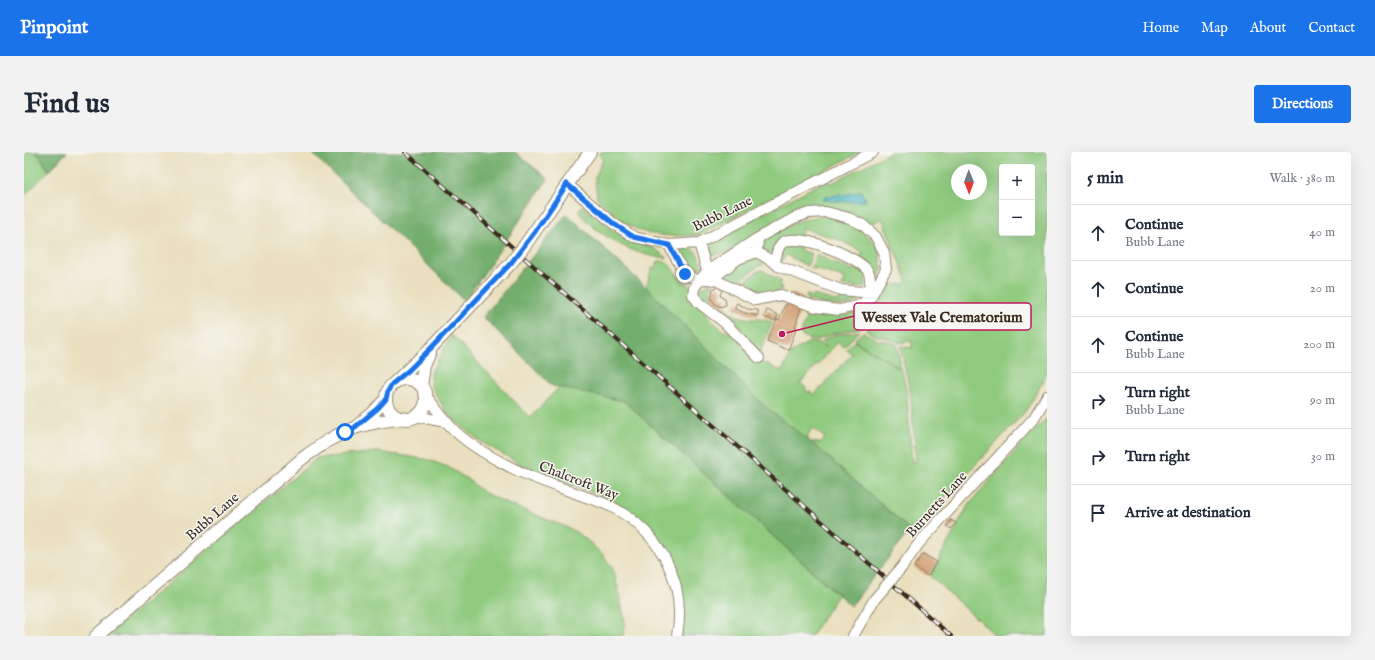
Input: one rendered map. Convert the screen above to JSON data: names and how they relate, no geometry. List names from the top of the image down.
{
  "streets": {
    "main road": ["Bubb Lane"],
    "street": ["Chalcroft Way", "Burnetts Lane"]
  },
  "crossings": [
    ["Bubb Lane", "Chalcroft Way"]
  ],
  "places": ["Wessex Vale Crematorium"],
  "north": "bottom",
  "page": {
    "header": "Pinpoint",
    "nav": [
      "Home",
      "Map",
      "About",
      "Contact"
    ],
    "buttons": "Directions",
    "title": "Find us",
    "heading": ["5 min", "Walk · 380 m"],
    "map_buttons": ["+", "−"],
    "list": [
      ["Continue", "Bubb Lane", "40 m"],
      ["Continue", "20 m"],
      ["Continue", "Bubb Lane", "200 m"],
      ["Turn right", "Bubb Lane", "90 m"],
      ["Turn right", "30 m"],
      "Arrive at destination"
    ]
  }
}
